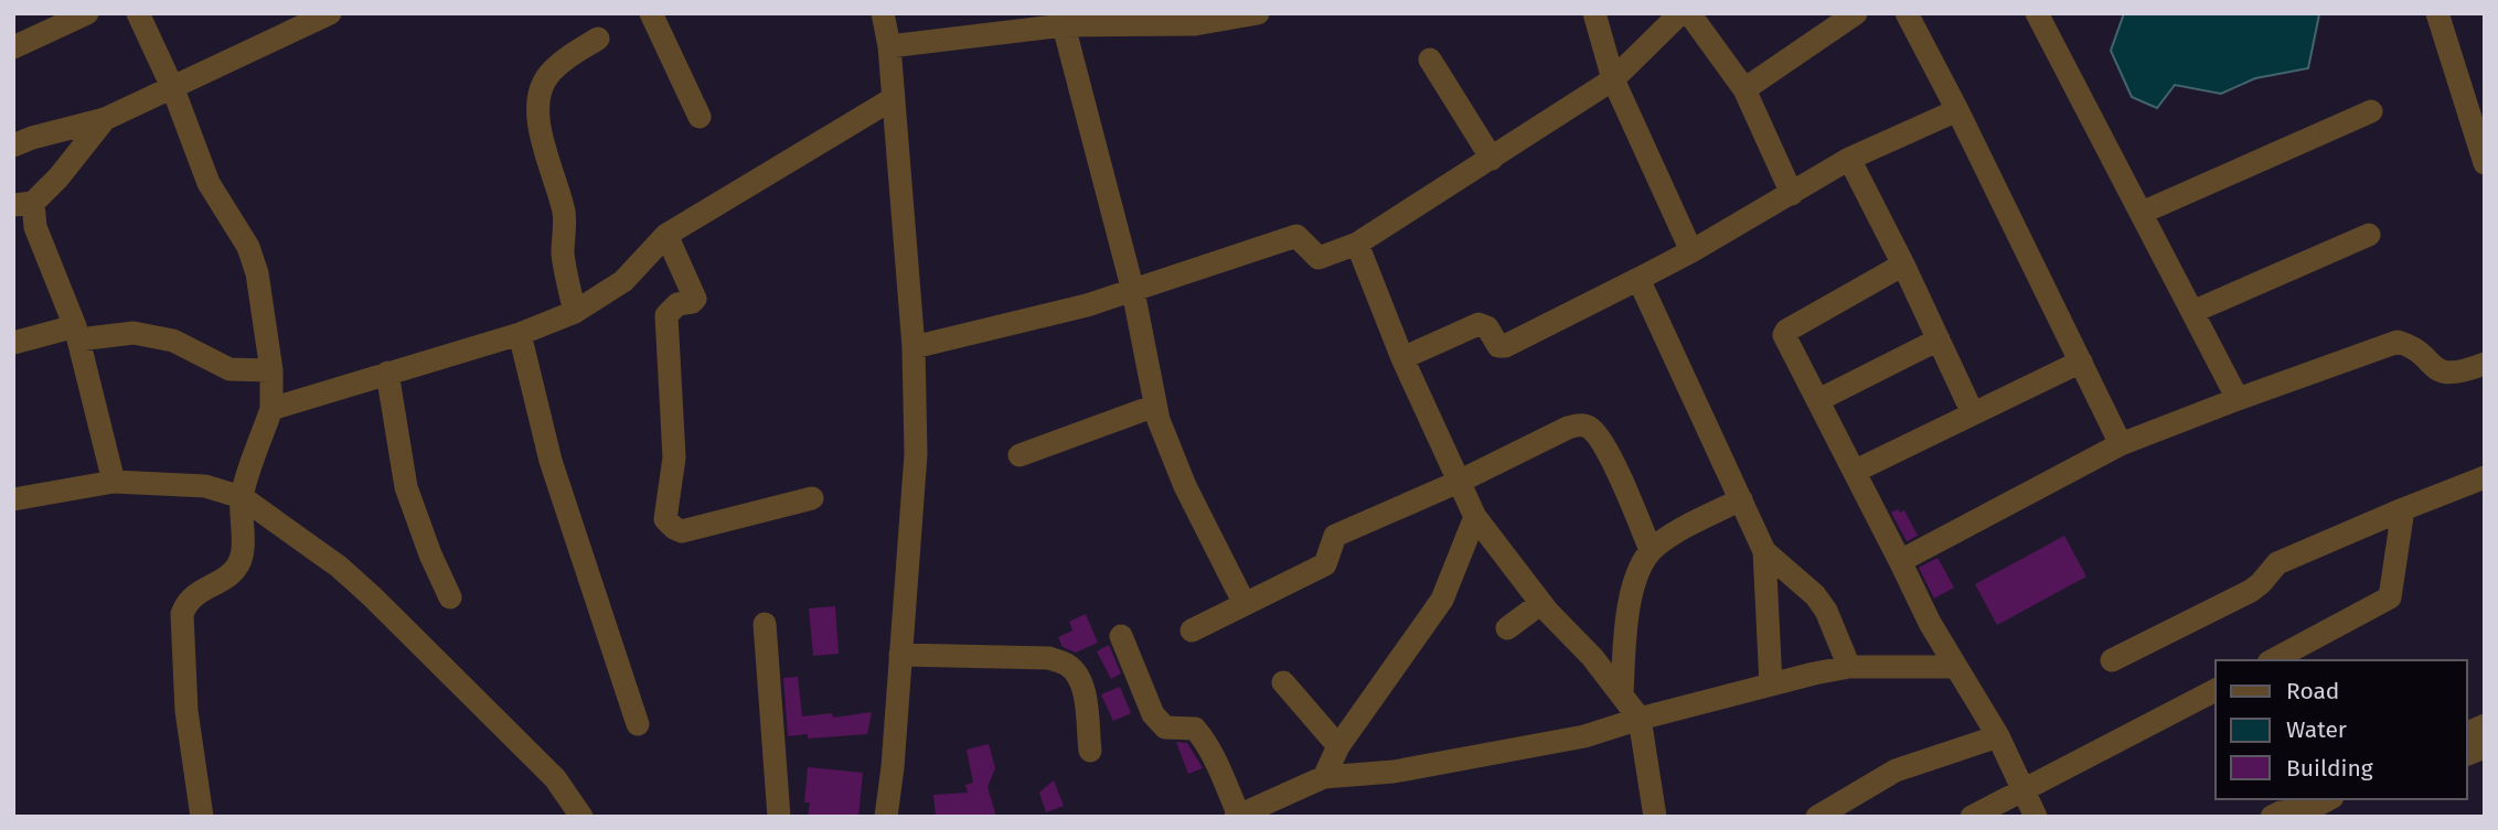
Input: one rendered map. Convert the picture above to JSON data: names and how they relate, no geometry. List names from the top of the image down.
{
  "legend": ["Road", "Water", "Building"]
}
